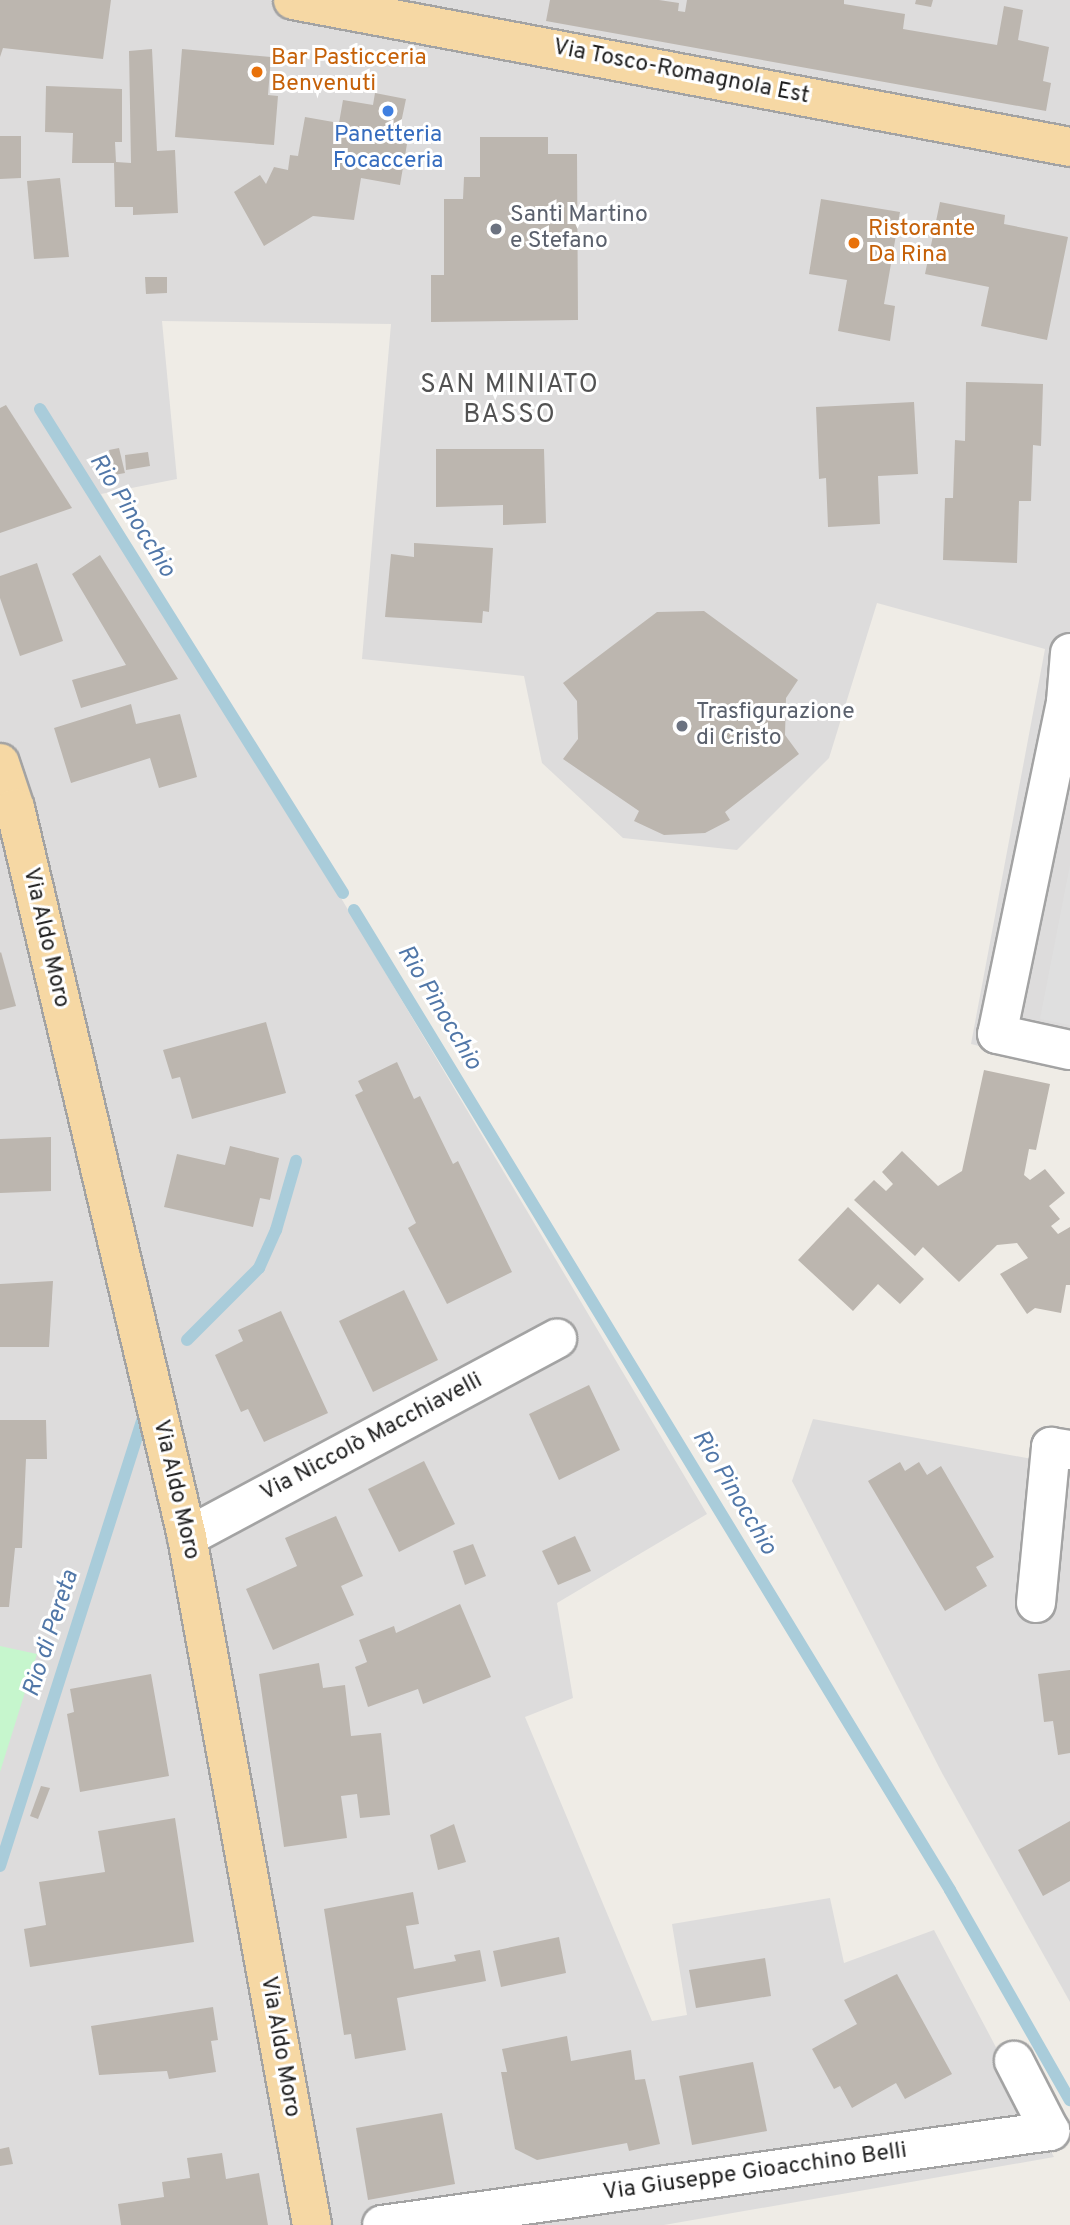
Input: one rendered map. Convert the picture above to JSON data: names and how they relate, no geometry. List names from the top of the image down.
{
  "streets": {
    "main road": ["Via Tosco-Romagnola Est", "Via Aldo Moro"],
    "street": ["Via Niccolò Macchiavelli", "Via Giuseppe Gioacchino Belli"]
  },
  "crossings": [
    ["Via Aldo Moro", "Via Niccolò Macchiavelli"]
  ],
  "districts": ["SAN MINIATO BASSO"],
  "water": ["Rio Pinocchio", "Rio di Pereta"],
  "places": [
    "Bar Pasticceria Benvenuti",
    "Panetteria Focacceria",
    "Santi Martino e Stefano",
    "Ristorante Da Rina",
    "Trasfigurazione di Cristo"
  ]
}
